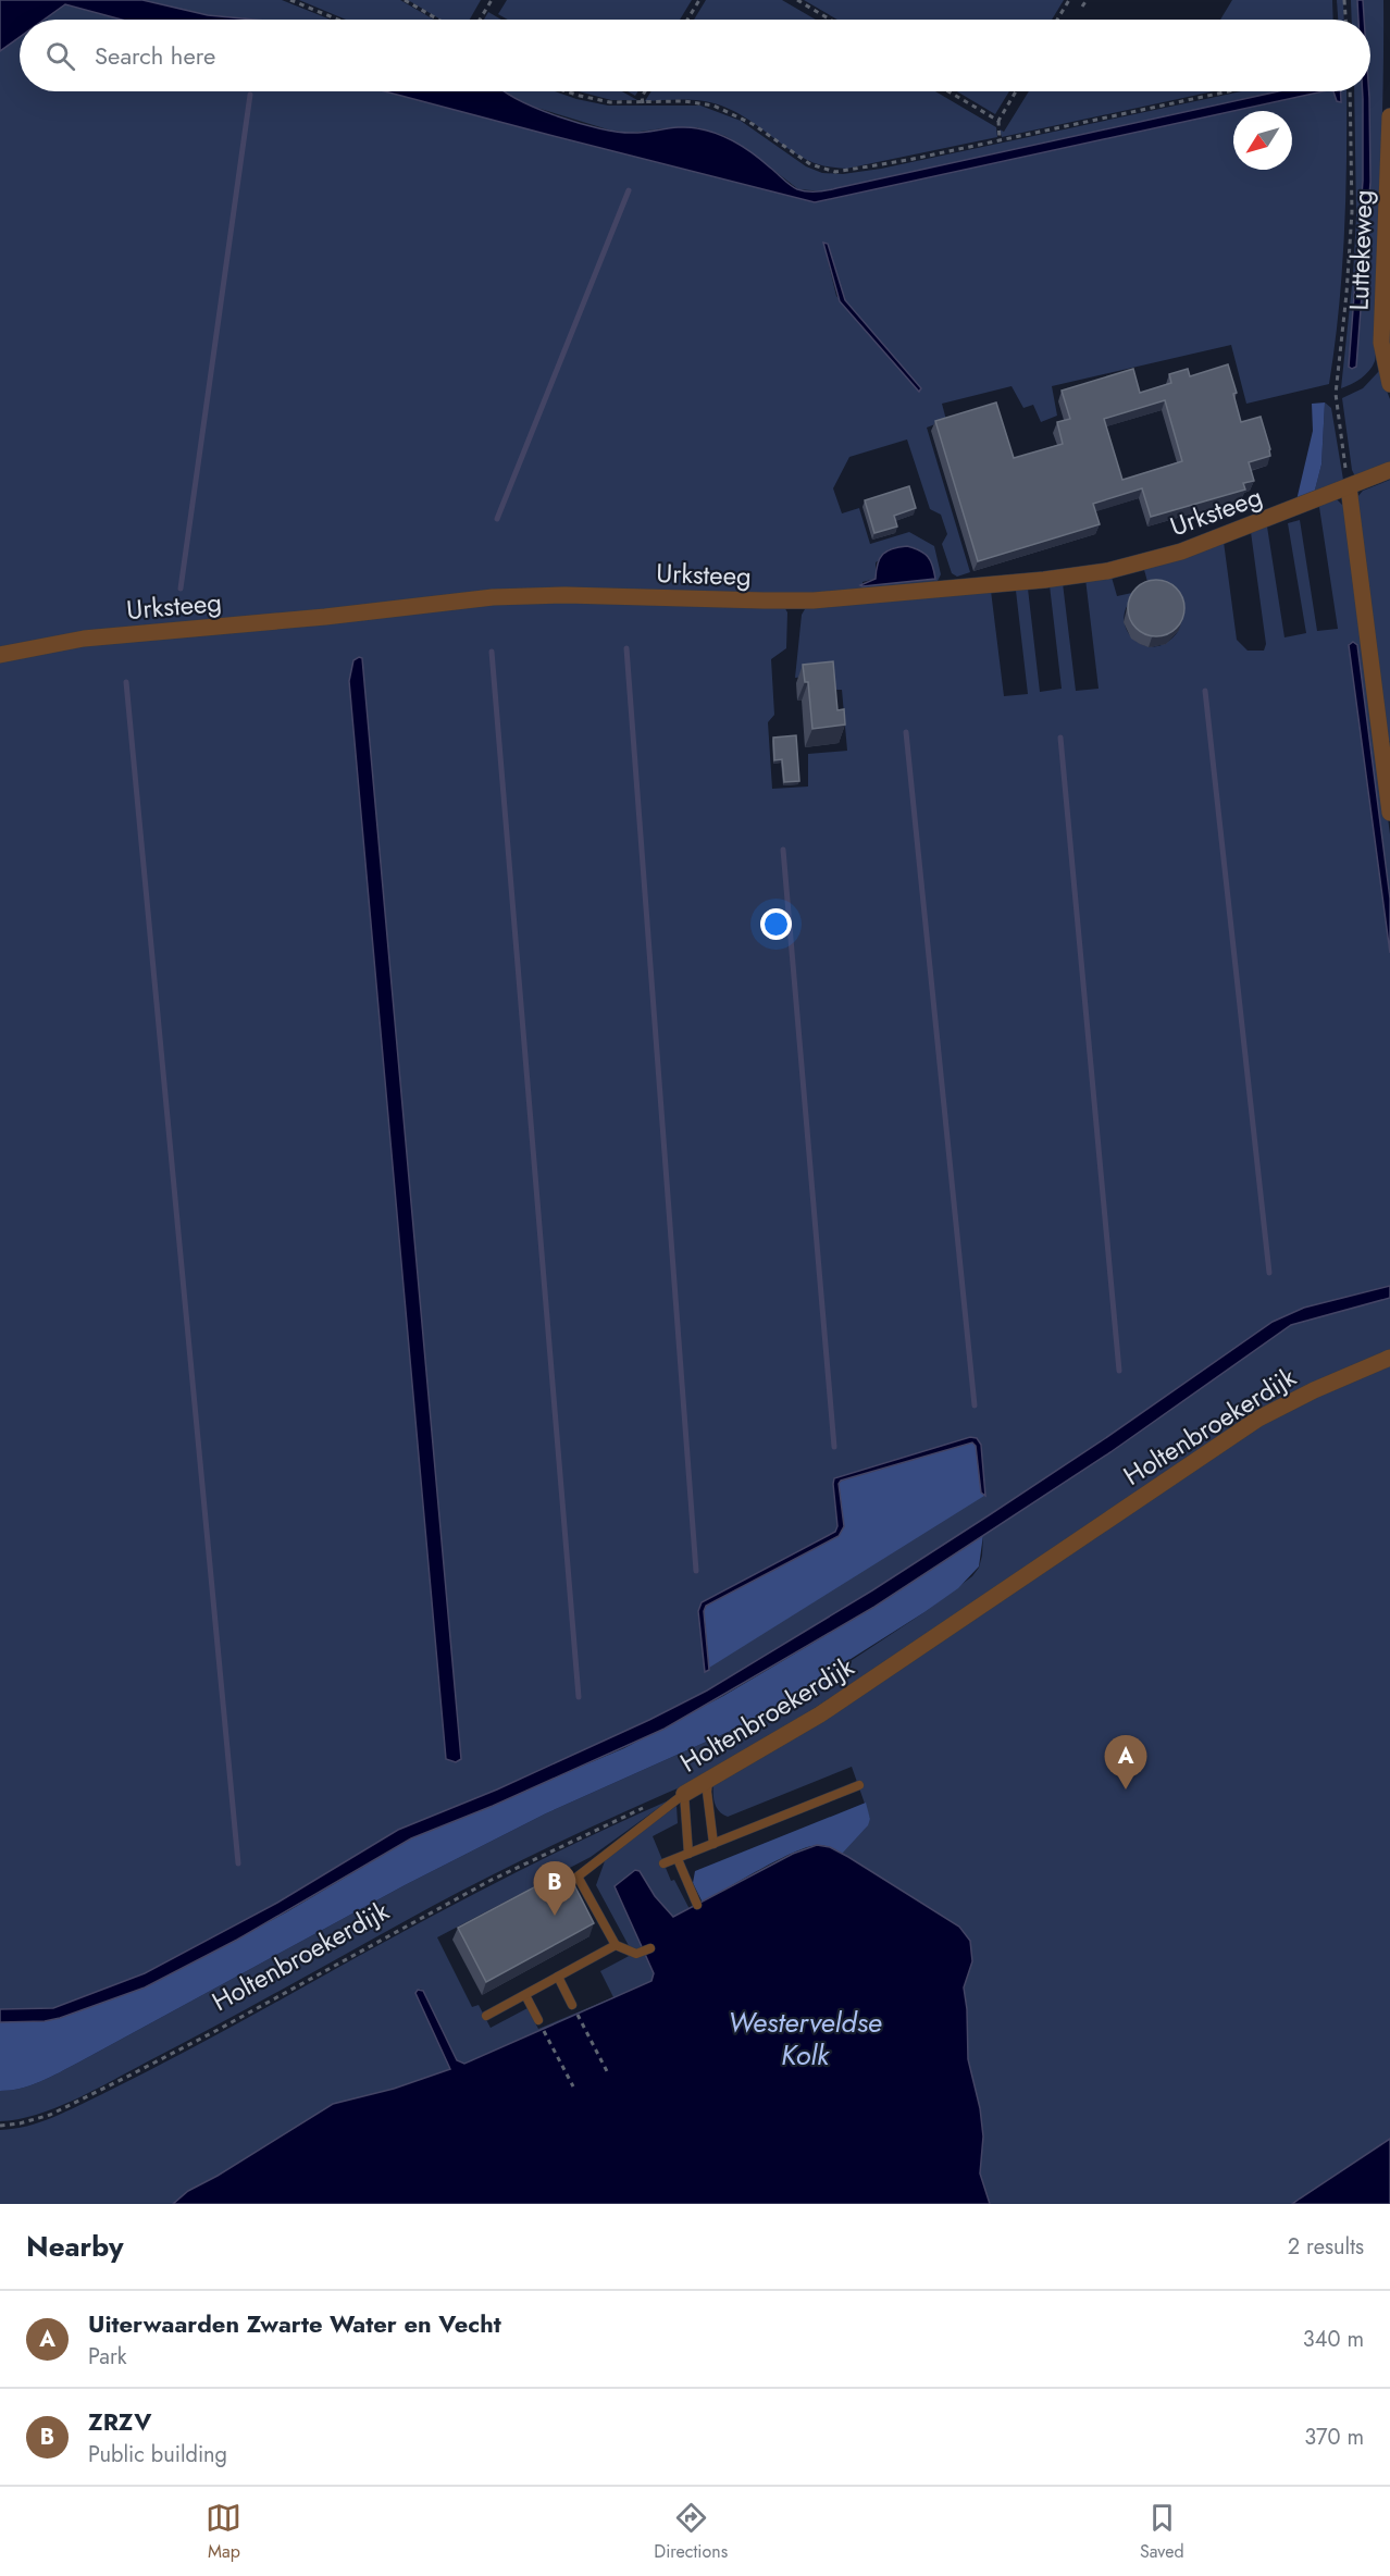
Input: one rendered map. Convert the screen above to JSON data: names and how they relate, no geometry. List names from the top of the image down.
{
  "streets": {
    "street": ["Luttekeweg", "Urksteeg", "Holtenbroekerdijk"]
  },
  "water": ["Westerveldse Kolk"],
  "north": "bottom left",
  "page": {
    "search": "Search here",
    "pins": ["A", "B"],
    "heading": ["Nearby", "2 results"],
    "list": [
      {
        "mark": "A",
        "name": "Uiterwaarden Zwarte Water en Vecht",
        "note": "Park",
        "value": "340 m"
      },
      {
        "mark": "B",
        "name": "ZRZV",
        "note": "Public building",
        "value": "370 m"
      }
    ],
    "nav": ["Map", "Directions", "Saved"]
  }
}
